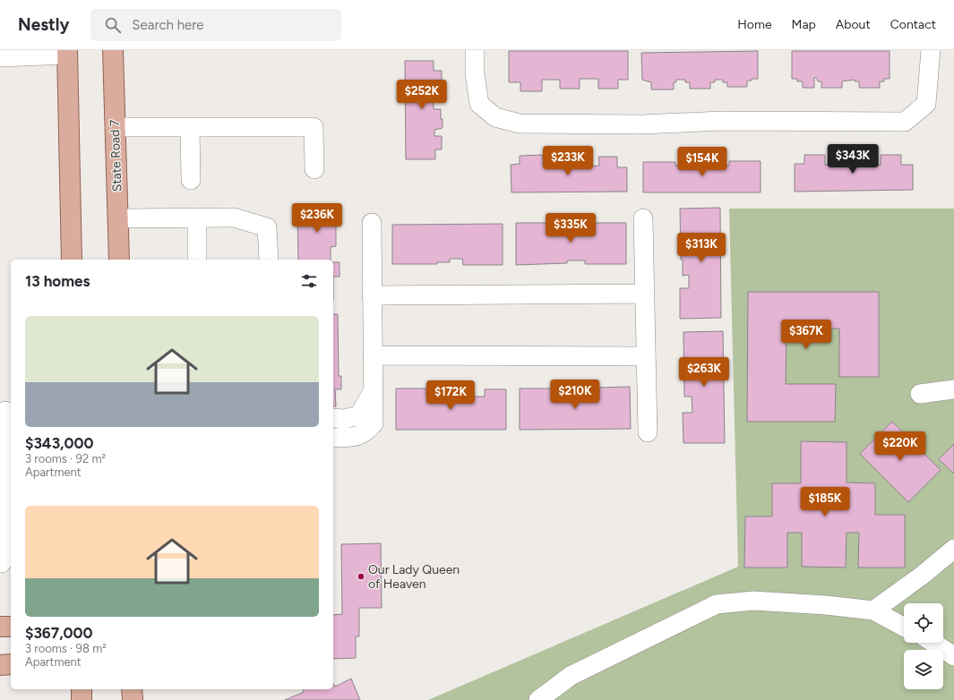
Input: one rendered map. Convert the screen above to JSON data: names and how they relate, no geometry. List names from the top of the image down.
{
  "streets": {
    "main road": ["State Road 7"]
  },
  "places": ["Our Lady Queen of Heaven"],
  "page": {
    "header": "Nestly",
    "search": "Search here",
    "nav": [
      "Home",
      "Map",
      "About",
      "Contact"
    ],
    "price": [
      "$252K",
      "$343K",
      "$233K",
      "$154K",
      "$236K",
      "$335K",
      "$313K",
      "$367K",
      "$263K",
      "$210K",
      "$172K",
      "$220K",
      "$185K"
    ],
    "heading": "13 homes",
    "list": [
      {
        "name": "$343,000",
        "note": "3 rooms · 92 m² · Apartment"
      },
      {
        "name": "$367,000",
        "note": "3 rooms · 98 m² · Apartment"
      }
    ]
  }
}
